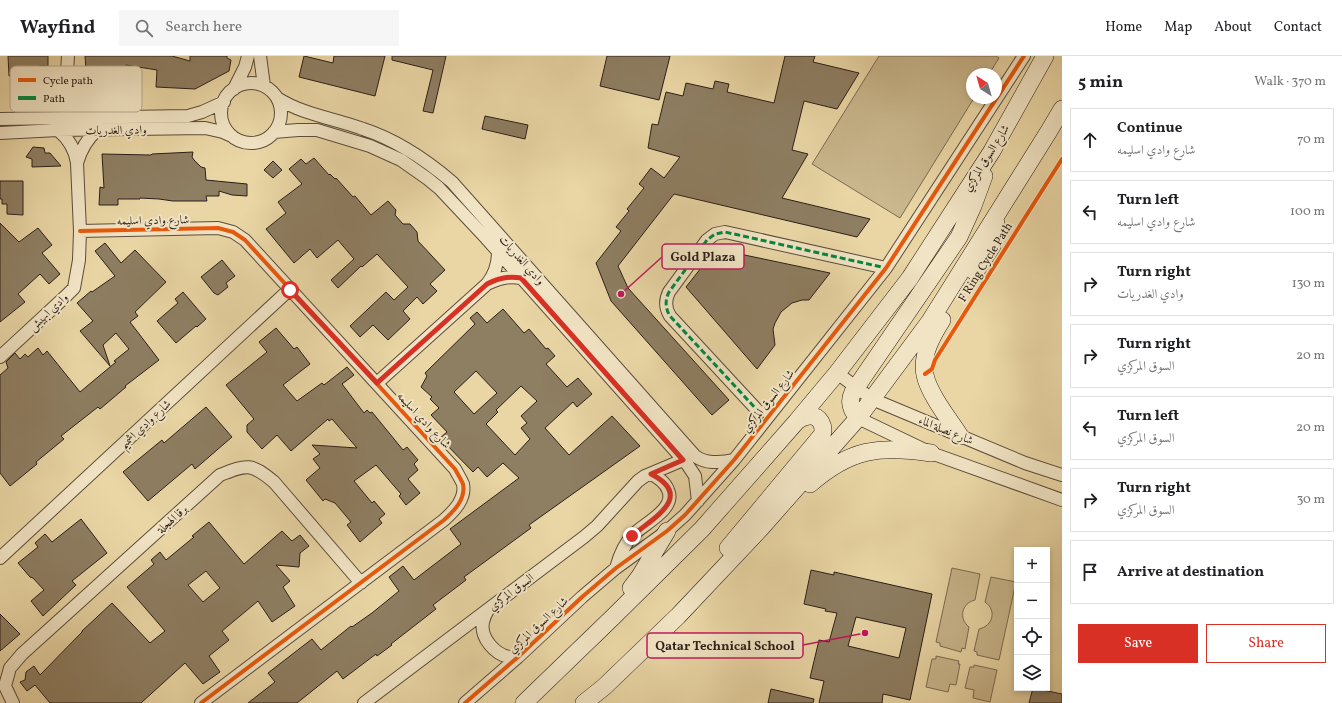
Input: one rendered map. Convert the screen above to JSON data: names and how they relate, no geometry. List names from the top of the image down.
{
  "streets": {
    "main road": ["شارع السوق المركزي"],
    "street": [
      "وادي الغدريات",
      "شارع وادي اسليمه",
      "وادي ابهيش",
      "شارع وادي اشميم",
      "شارع نصلة الماء",
      "برقا الهجلة",
      "السوق المركزي"
    ],
    "cycle path": ["F Ring Cycle Path"]
  },
  "crossings": [
    ["وادي الغدريات", "شارع السوق المركزي"],
    ["وادي الغدريات", "وادي ابهيش"],
    ["وادي الغدريات", "السوق المركزي"],
    ["شارع السوق المركزي", "شارع نصلة الماء"],
    ["شارع وادي اسليمه", "وادي ابهيش"],
    ["شارع وادي اسليمه", "شارع وادي اشميم"],
    ["شارع وادي اسليمه", "برقا الهجلة"]
  ],
  "places": ["Gold Plaza", "Qatar Technical School"],
  "legend": ["Cycle path", "Path"],
  "north": "top left",
  "page": {
    "header": "Wayfind",
    "search": "Search here",
    "nav": [
      "Home",
      "Map",
      "About",
      "Contact"
    ],
    "heading": ["5 min", "Walk · 370 m"],
    "list": [
      ["Continue", "شارع وادي اسليمه", "70 m"],
      ["Turn left", "شارع وادي اسليمه", "100 m"],
      ["Turn right", "وادي الغدريات", "130 m"],
      ["Turn right", "السوق المركزي", "20 m"],
      ["Turn left", "السوق المركزي", "20 m"],
      ["Turn right", "السوق المركزي", "30 m"],
      "Arrive at destination"
    ],
    "map_buttons": ["+", "−"],
    "buttons": ["Save", "Share"]
  }
}
